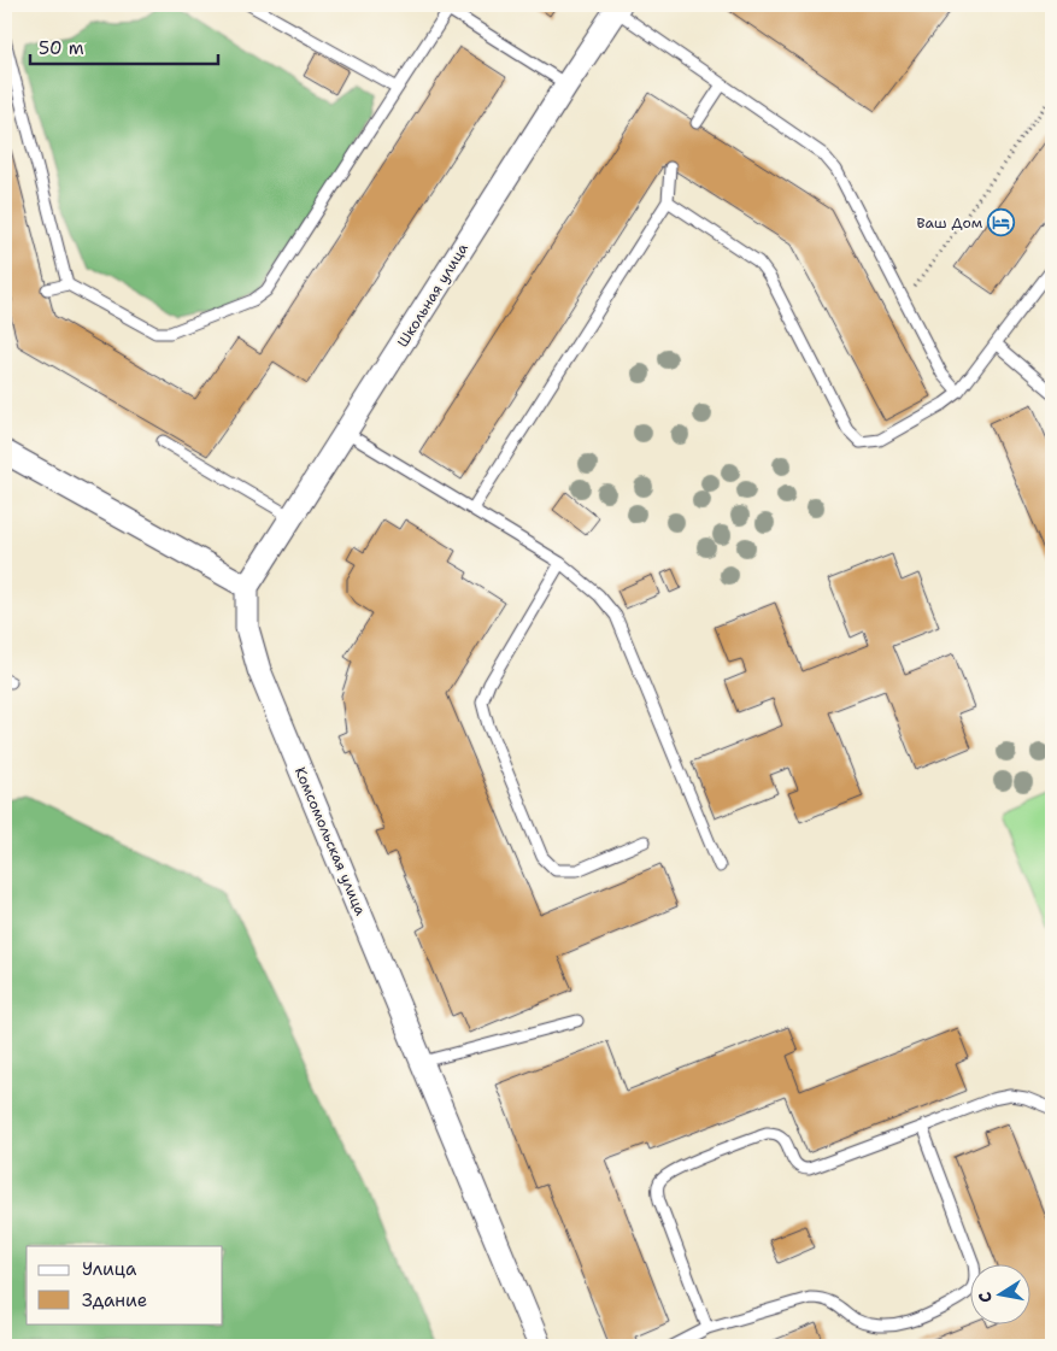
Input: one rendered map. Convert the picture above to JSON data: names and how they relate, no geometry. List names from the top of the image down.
{
  "streets": {
    "street": ["Школьная улица", "Комсомольская улица"]
  },
  "crossings": [
    ["Школьная улица", "Комсомольская улица"]
  ],
  "places": {
    "hotel": ["Ваш Дом"]
  },
  "legend": ["Улица", "Здание"],
  "scale_bar": "50 m",
  "north": "left"
}
